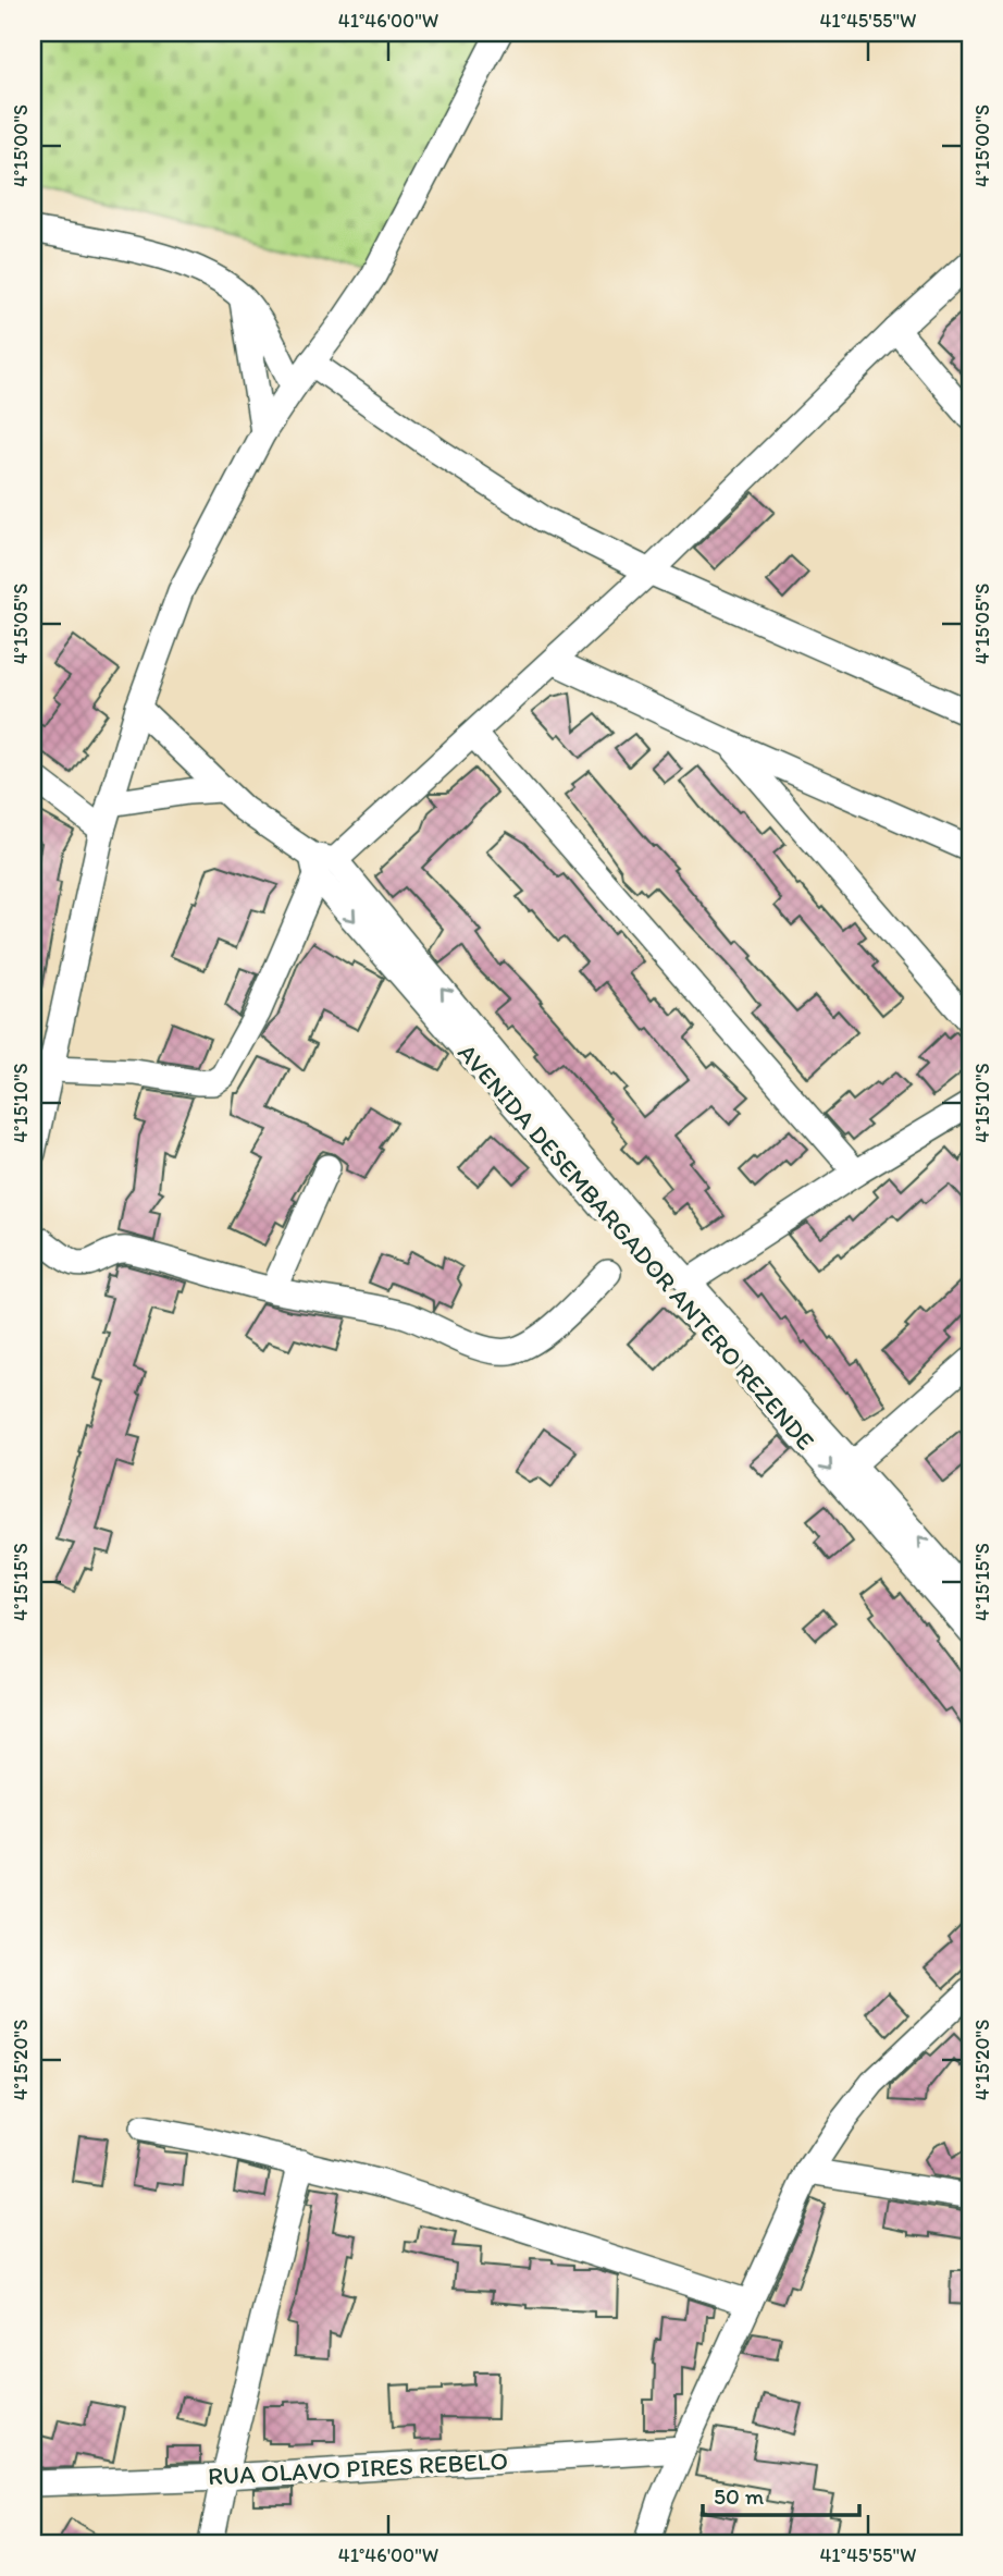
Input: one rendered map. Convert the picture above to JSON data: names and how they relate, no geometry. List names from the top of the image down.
{
  "streets": {
    "street": ["AVENIDA DESEMBARGADOR ANTERO REZENDE", "RUA OLAVO PIRES REBELO"]
  },
  "scale_bar": "50 m",
  "coordinates": [
    "41°46'00\"W",
    "41°45'55\"W",
    "4°15'00\"S",
    "4°15'05\"S",
    "4°15'10\"S",
    "4°15'15\"S",
    "4°15'20\"S"
  ]
}
